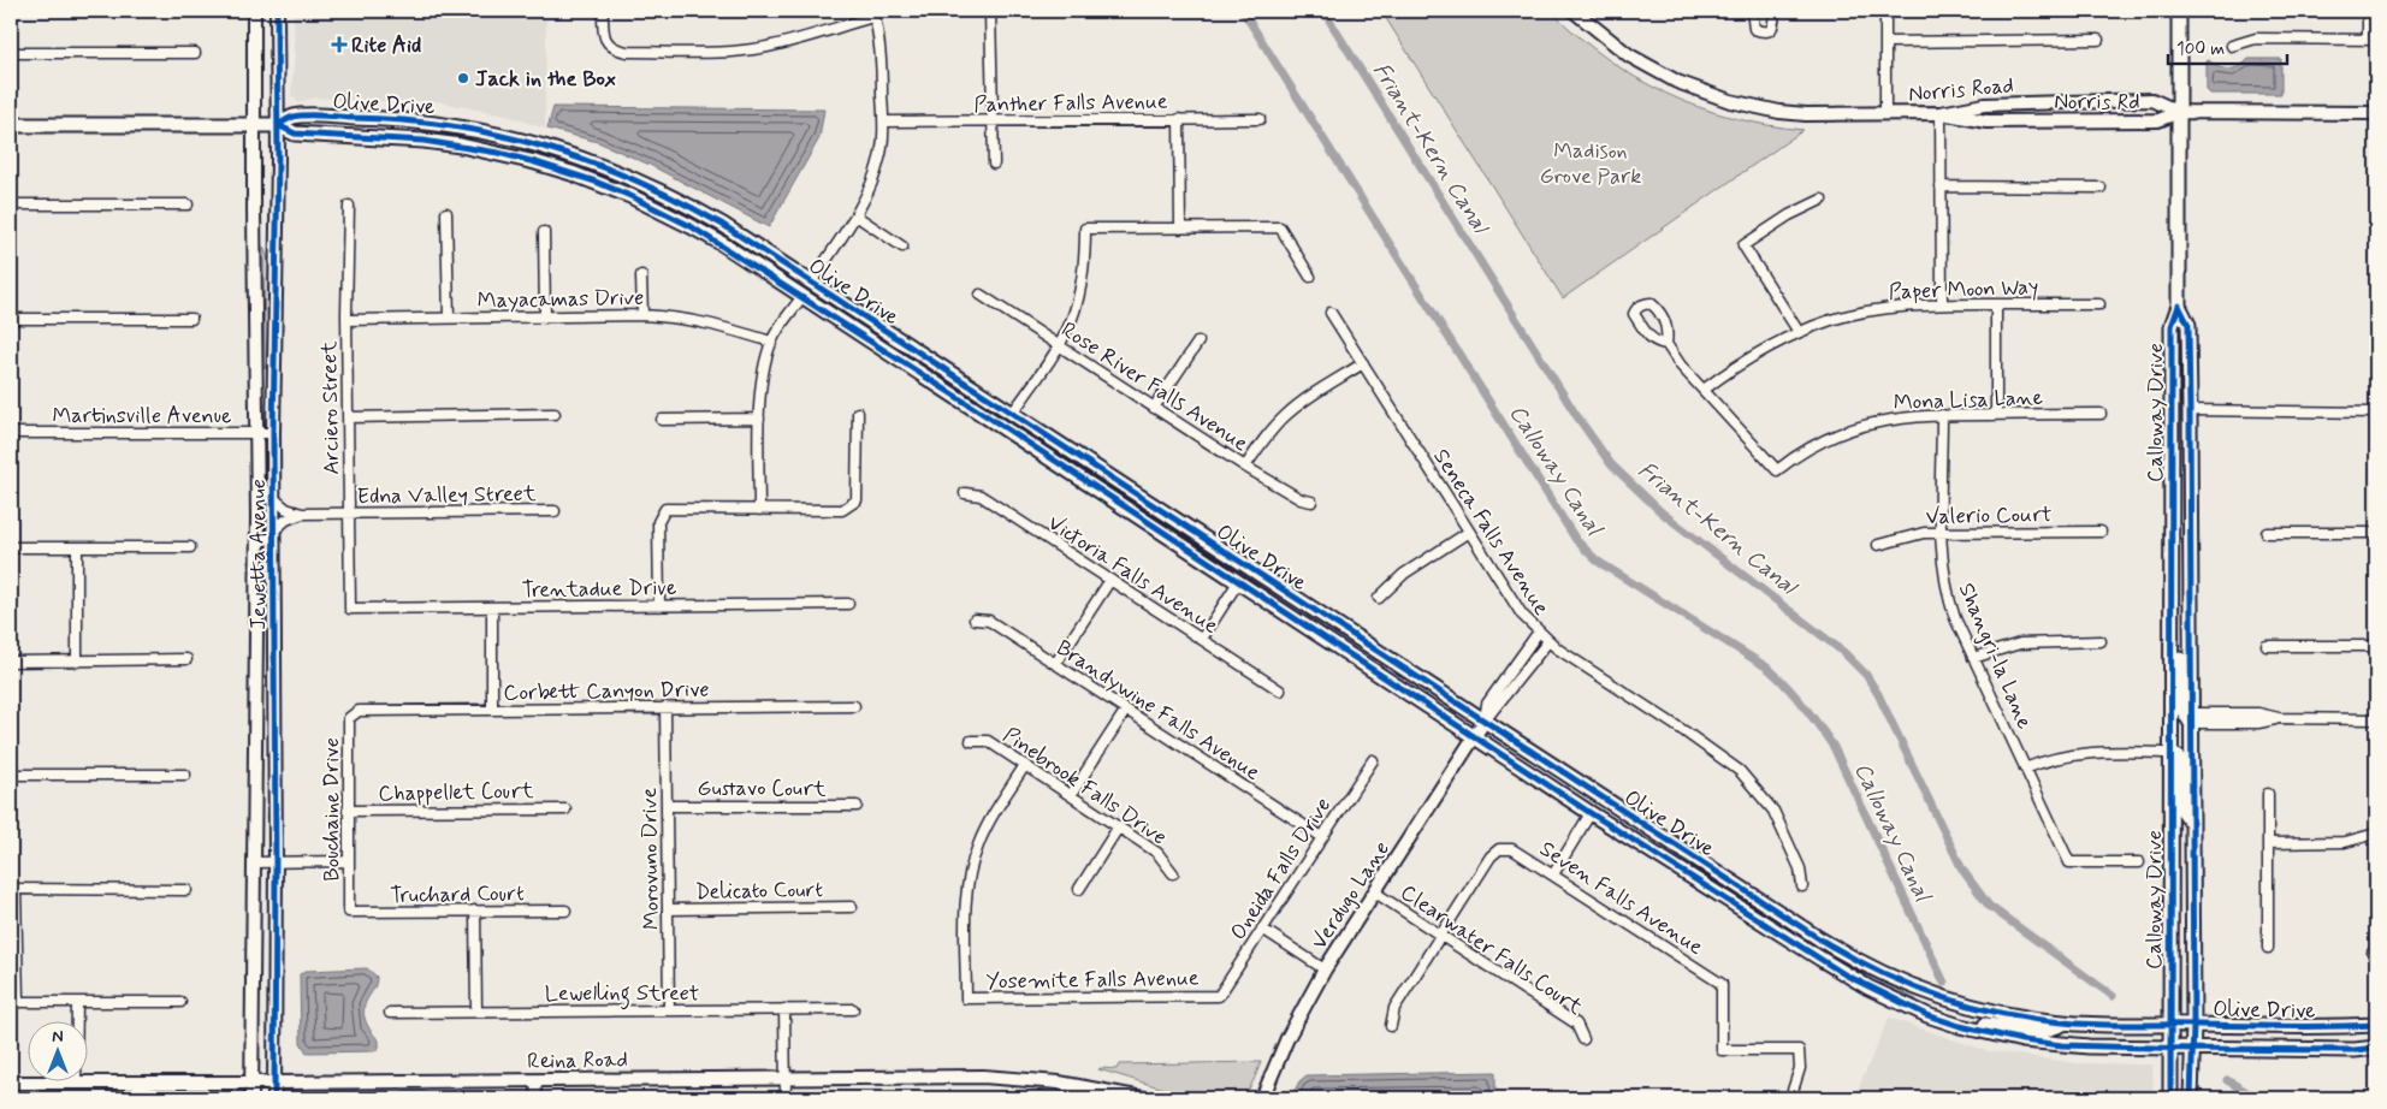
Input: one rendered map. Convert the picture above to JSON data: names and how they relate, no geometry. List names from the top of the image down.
{
  "streets": {
    "main road": ["Olive Drive", "Calloway Drive"],
    "street": [
      "Norris Road",
      "Norris Rd",
      "Panther Falls Avenue",
      "Paper Moon Way",
      "Mayacamas Drive",
      "Rose River Falls Avenue",
      "Mona Lisa Lane",
      "Arciero Street",
      "Martinsville Avenue",
      "Edna Valley Street",
      "Valerio Court",
      "Seneca Falls Avenue",
      "Jewetta Avenue",
      "Victoria Falls Avenue",
      "Trentadue Drive",
      "Shangri-la Lane",
      "Corbett Canyon Drive",
      "Brandywine Falls Avenue",
      "Pinebrook Falls Drive",
      "Gustavo Court",
      "Chappellet Court",
      "Bouchaine Drive",
      "Morovuno Drive",
      "Oneida Falls Drive",
      "Delicato Court",
      "Truchard Court",
      "Verdugo Lane",
      "Seven Falls Avenue",
      "Clearwater Falls Court",
      "Yosemite Falls Avenue",
      "Lewelling Street",
      "Reina Road"
    ]
  },
  "crossings": [
    ["Norris Road", "Norris Rd"],
    ["Norris Road", "Calloway Drive"],
    ["Norris Rd", "Calloway Drive"],
    ["Olive Drive", "Calloway Drive"],
    ["Olive Drive", "Jewetta Avenue"],
    ["Olive Drive", "Verdugo Lane"],
    ["Paper Moon Way", "Mona Lisa Lane"],
    ["Mayacamas Drive", "Arciero Street"],
    ["Mona Lisa Lane", "Shangri-la Lane"],
    ["Arciero Street", "Edna Valley Street"],
    ["Arciero Street", "Trentadue Drive"],
    ["Martinsville Avenue", "Jewetta Avenue"],
    ["Edna Valley Street", "Jewetta Avenue"],
    ["Valerio Court", "Shangri-la Lane"],
    ["Jewetta Avenue", "Reina Road"],
    ["Corbett Canyon Drive", "Bouchaine Drive"],
    ["Corbett Canyon Drive", "Morovuno Drive"],
    ["Brandywine Falls Avenue", "Oneida Falls Drive"],
    ["Pinebrook Falls Drive", "Yosemite Falls Avenue"],
    ["Gustavo Court", "Morovuno Drive"],
    ["Chappellet Court", "Bouchaine Drive"],
    ["Bouchaine Drive", "Truchard Court"],
    ["Morovuno Drive", "Delicato Court"],
    ["Morovuno Drive", "Lewelling Street"],
    ["Oneida Falls Drive", "Yosemite Falls Avenue"],
    ["Verdugo Lane", "Clearwater Falls Court"],
    ["Seven Falls Avenue", "Clearwater Falls Court"]
  ],
  "water": ["Friant-Kern Canal", "Calloway Canal"],
  "parks": ["Madison Grove Park"],
  "places": {
    "health": ["Rite Aid"],
    "other": ["Jack in the Box"]
  },
  "scale_bar": "100 m",
  "north": "top"
}
